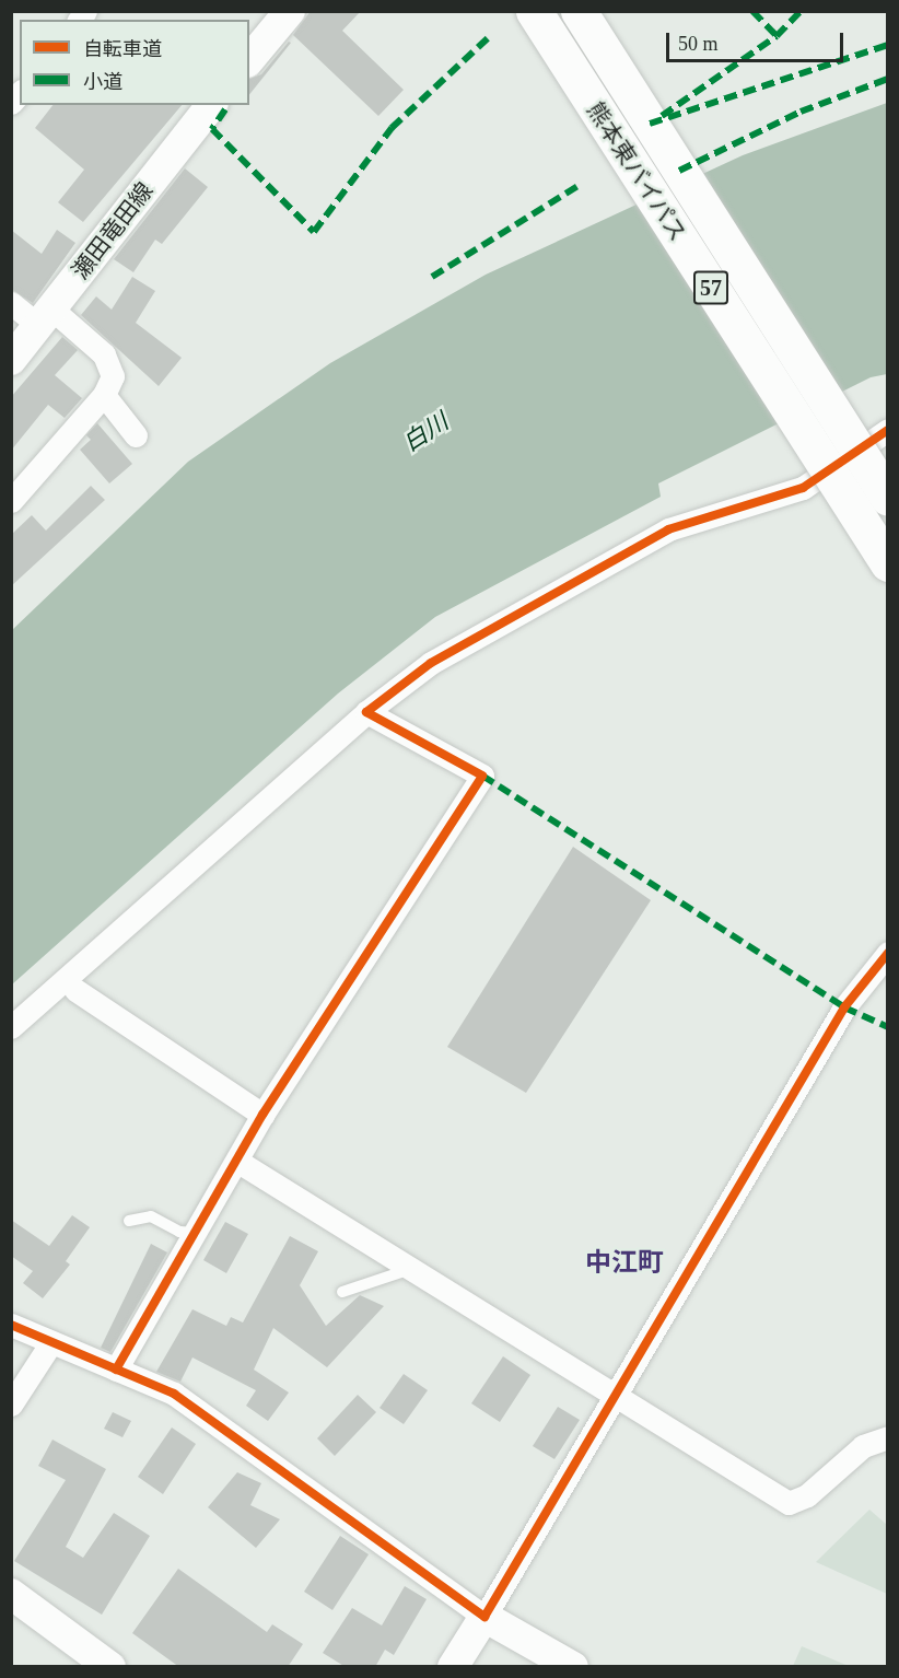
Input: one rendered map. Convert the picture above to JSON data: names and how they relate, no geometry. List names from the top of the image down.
{
  "streets": {
    "highway": ["熊本東バイパス", "57"],
    "main road": ["瀬田竜田線"]
  },
  "districts": ["中江町"],
  "water": ["白川"],
  "legend": ["自転車道", "小道"],
  "scale_bar": "50 m"
}
